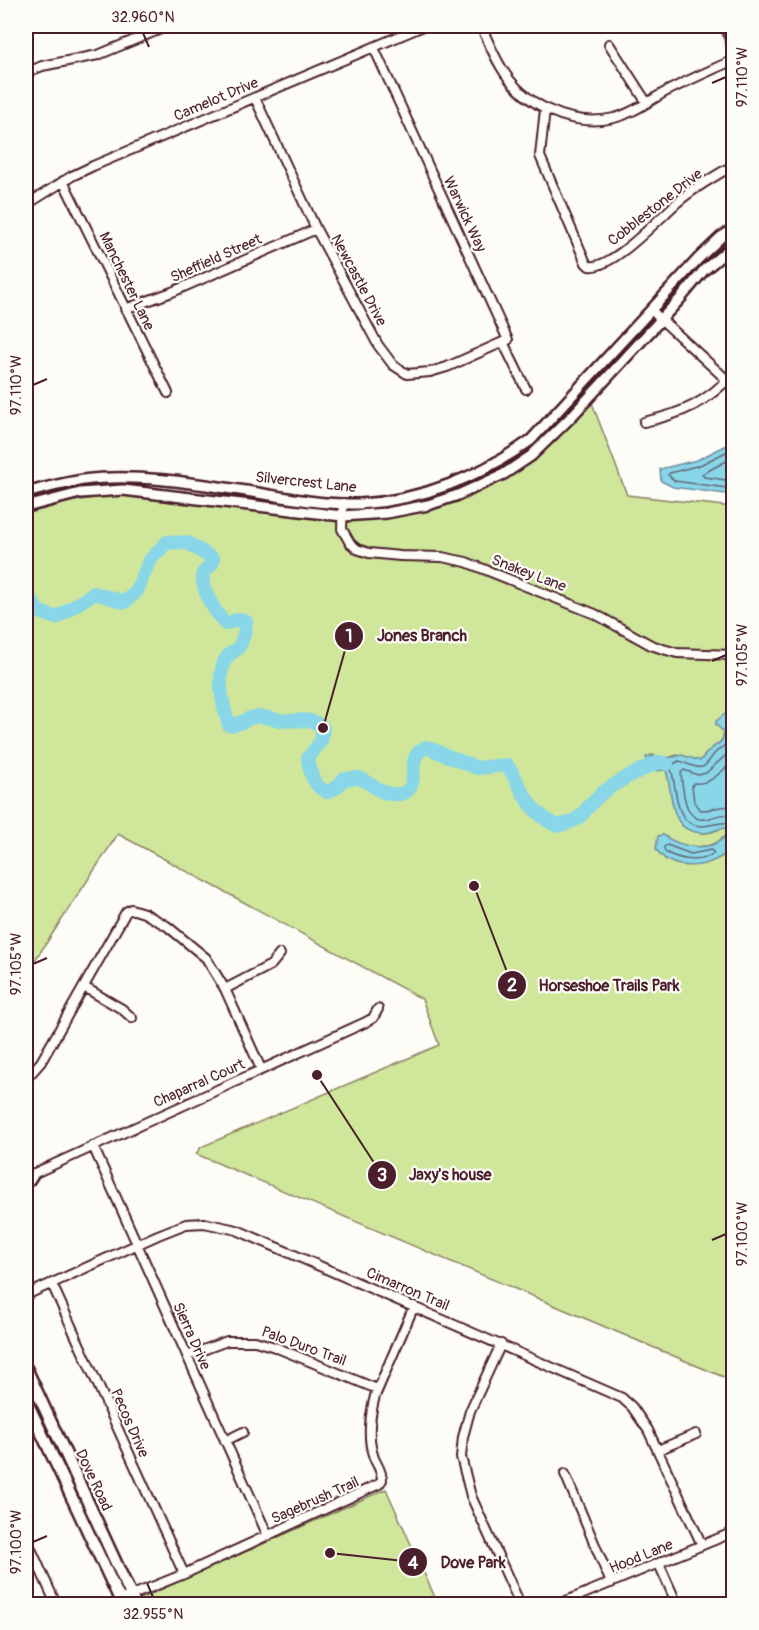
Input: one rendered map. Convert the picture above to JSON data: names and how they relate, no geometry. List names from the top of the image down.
{
  "streets": {
    "main road": ["Dove Road"],
    "street": [
      "Camelot Drive",
      "Cobblestone Drive",
      "Warwick Way",
      "Sheffield Street",
      "Newcastle Drive",
      "Manchester Lane",
      "Silvercrest Lane",
      "Snakey Lane",
      "Chaparral Court",
      "Cimarron Trail",
      "Sierra Drive",
      "Palo Duro Trail",
      "Pecos Drive",
      "Sagebrush Trail",
      "Hood Lane"
    ]
  },
  "crossings": [
    ["Camelot Drive", "Warwick Way"],
    ["Camelot Drive", "Newcastle Drive"],
    ["Camelot Drive", "Manchester Lane"],
    ["Warwick Way", "Newcastle Drive"],
    ["Sheffield Street", "Newcastle Drive"],
    ["Sheffield Street", "Manchester Lane"],
    ["Silvercrest Lane", "Snakey Lane"],
    ["Chaparral Court", "Sierra Drive"],
    ["Cimarron Trail", "Sierra Drive"],
    ["Cimarron Trail", "Pecos Drive"],
    ["Cimarron Trail", "Sagebrush Trail"],
    ["Cimarron Trail", "Hood Lane"],
    ["Sierra Drive", "Palo Duro Trail"],
    ["Sierra Drive", "Sagebrush Trail"],
    ["Palo Duro Trail", "Sagebrush Trail"],
    ["Pecos Drive", "Sagebrush Trail"],
    ["Dove Road", "Sagebrush Trail"]
  ],
  "places": [
    "Jones Branch",
    "Horseshoe Trails Park",
    "Jaxy's house",
    "Dove Park"
  ],
  "coordinates": [
    "32.960°N",
    "97.110°W",
    "97.105°W",
    "97.100°W",
    "32.955°N"
  ]
}
